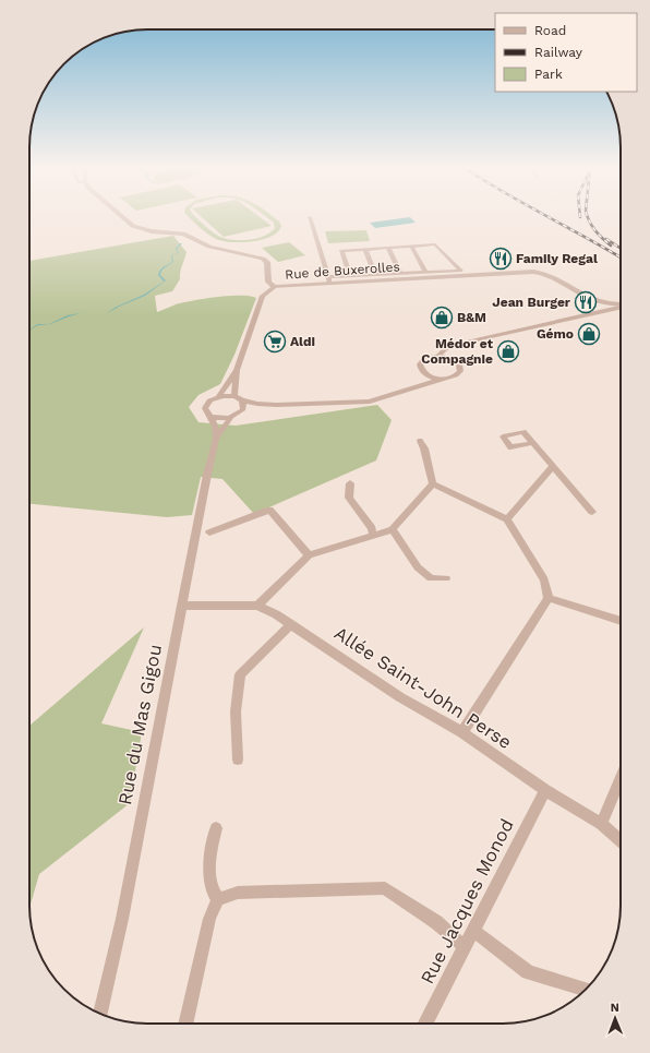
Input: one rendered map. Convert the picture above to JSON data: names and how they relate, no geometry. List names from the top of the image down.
{
  "streets": {
    "street": [
      "Rue de Buxerolles",
      "Allée Saint-John Perse",
      "Rue du Mas Gigou",
      "Rue Jacques Monod"
    ]
  },
  "crossings": [
    ["Allée Saint-John Perse", "Rue du Mas Gigou"],
    ["Allée Saint-John Perse", "Rue Jacques Monod"]
  ],
  "places": {
    "restaurant": ["Family Regal", "Jean Burger"],
    "shop": ["B&M", "Gémo", "Médor et Compagnie"],
    "supermarket": ["Aldi"]
  },
  "legend": ["Road", "Railway", "Park"],
  "north": "top"
}
